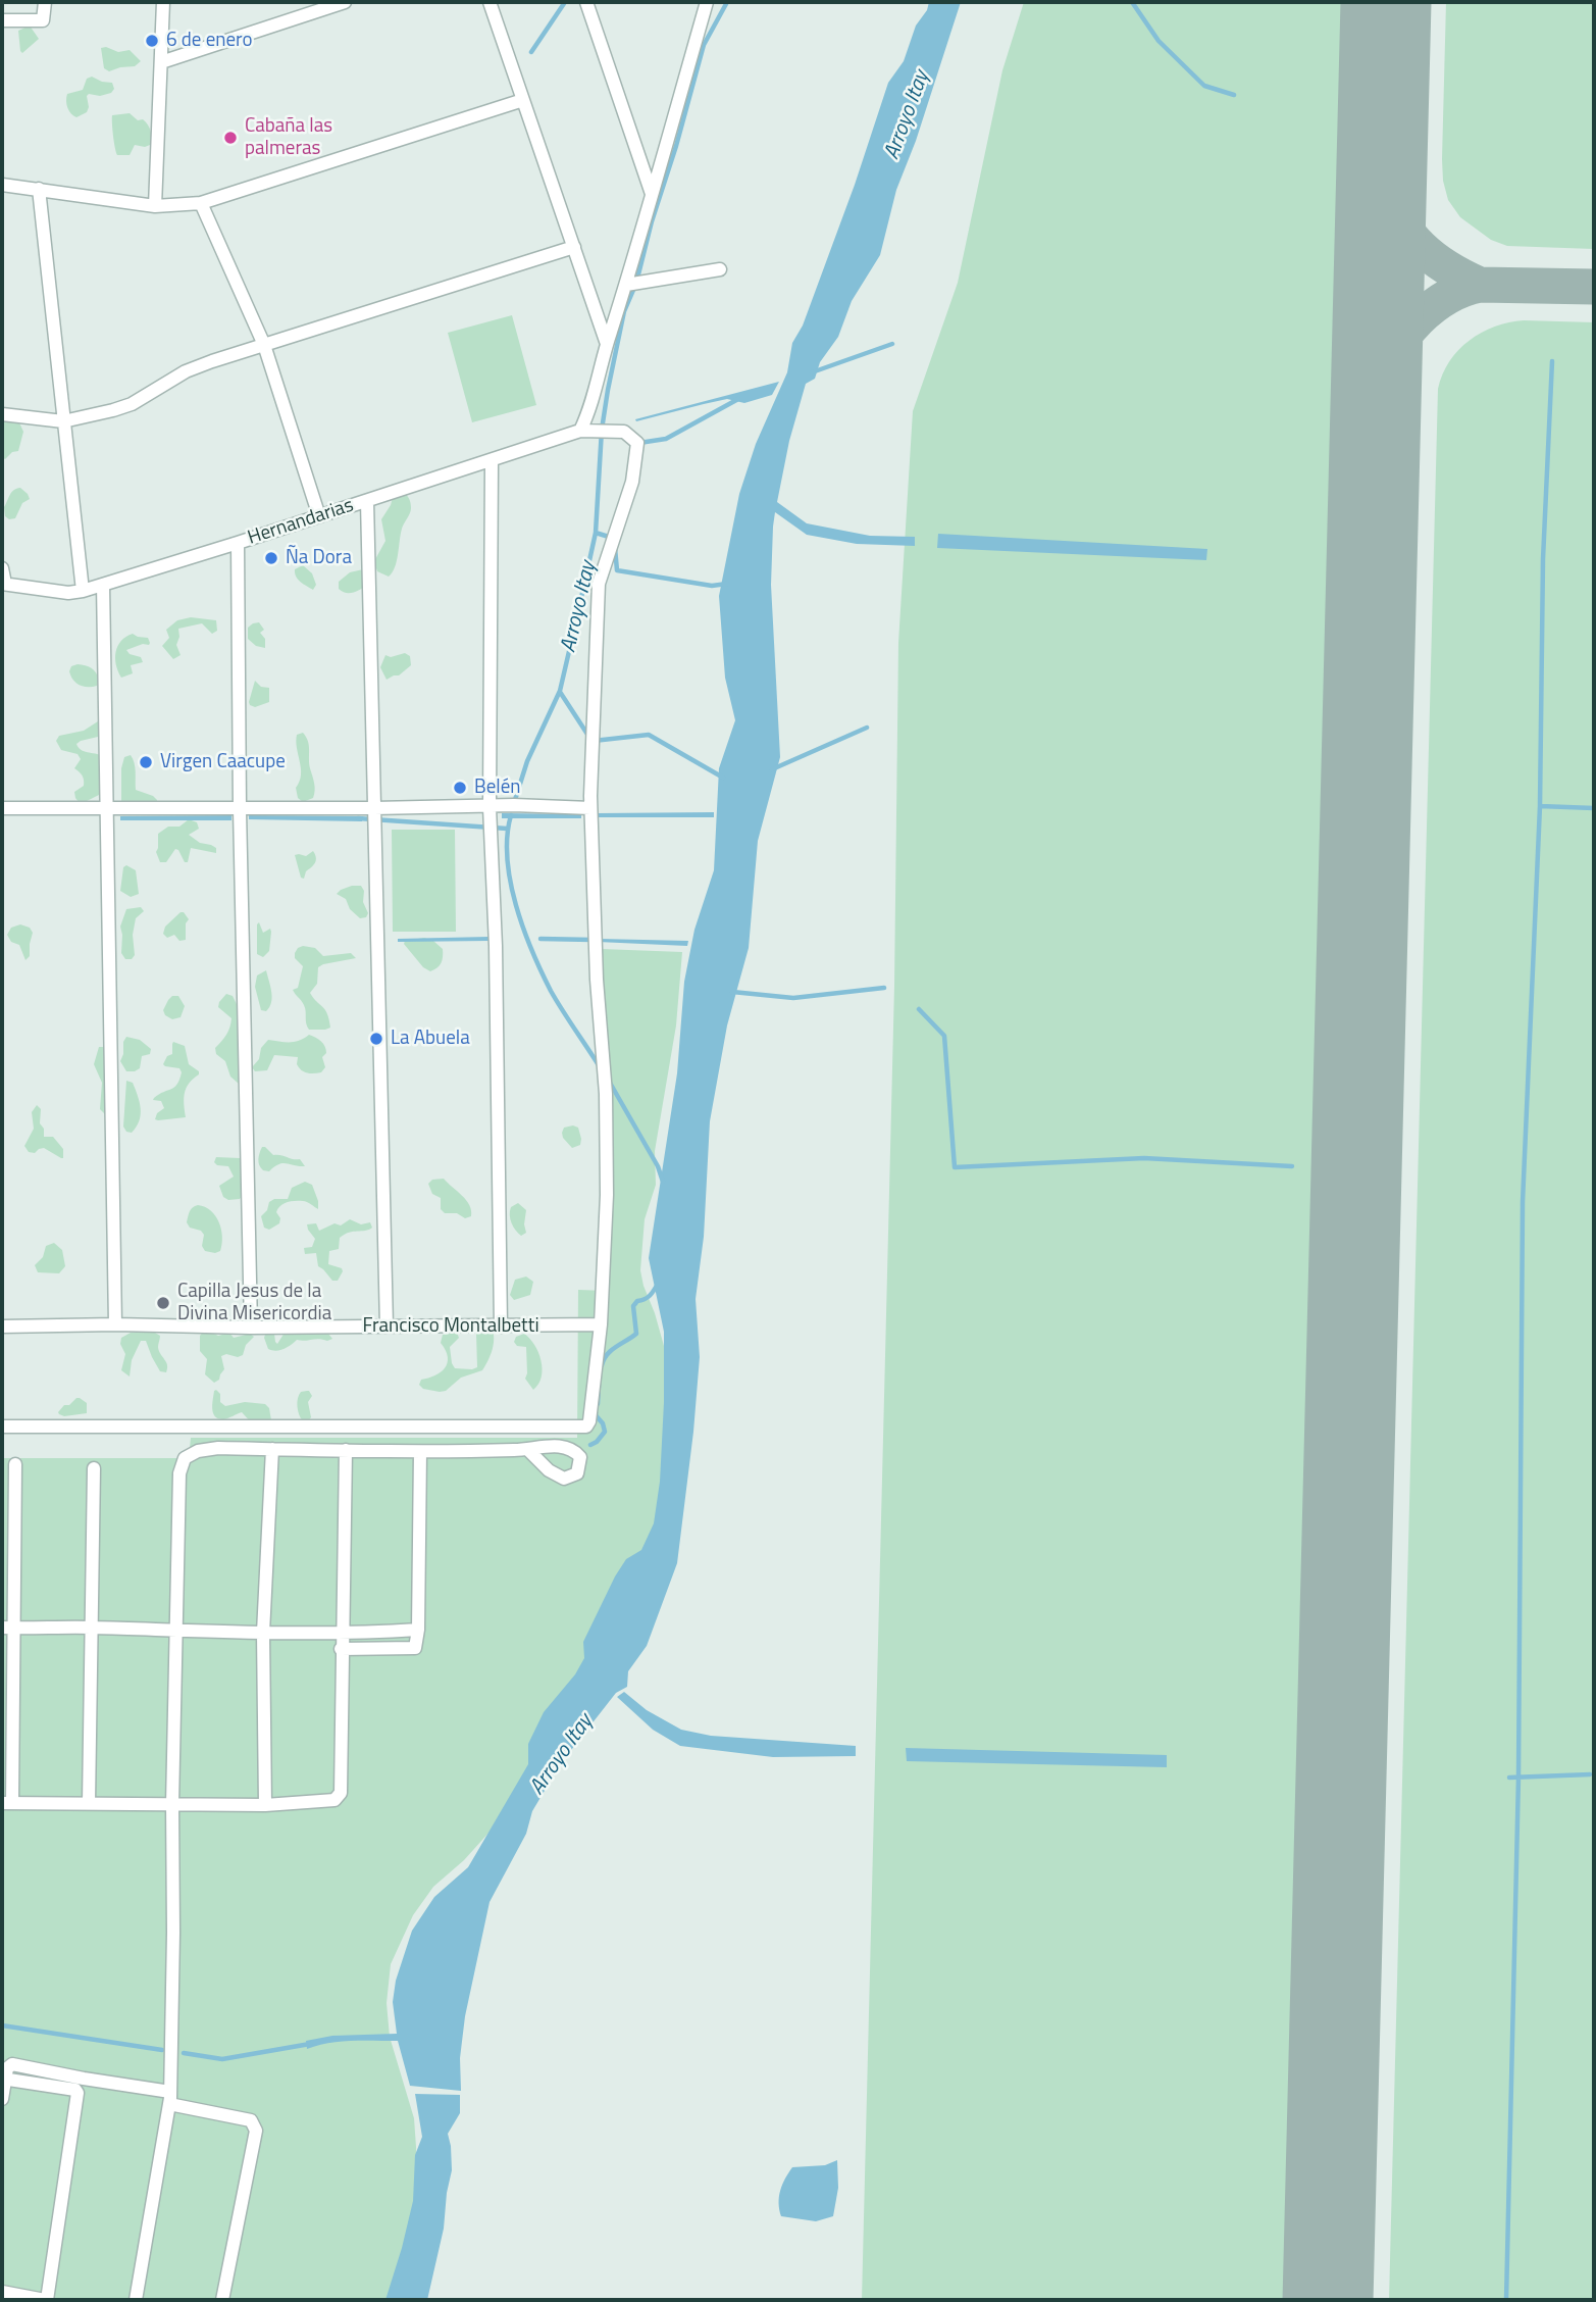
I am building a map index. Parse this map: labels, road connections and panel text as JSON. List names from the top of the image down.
{
  "streets": {
    "street": ["Hernandarias", "Francisco Montalbetti"]
  },
  "water": ["Arroyo Itay"],
  "places": [
    "6 de enero",
    "Cabaña las palmeras",
    "Ña Dora",
    "Virgen Caacupe",
    "Belén",
    "La Abuela",
    "Capilla Jesus de la Divina Misericordia"
  ]
}
